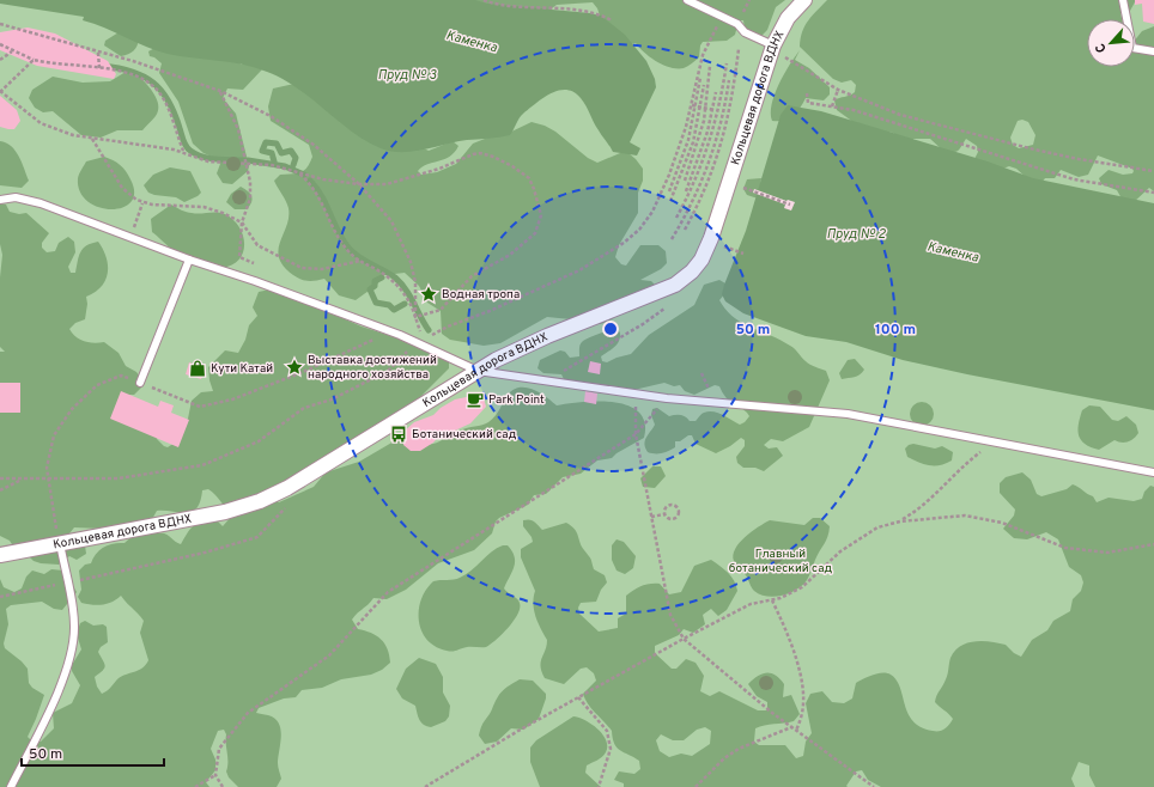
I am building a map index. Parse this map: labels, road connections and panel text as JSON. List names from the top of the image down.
{
  "streets": {
    "street": ["Кольцевая дорога ВДНХ"]
  },
  "water": ["Каменка", "Пруд № 3", "Пруд № 2"],
  "parks": ["Главный ботанический сад"],
  "places": {
    "place": ["Водная тропа", "Выставка достижений народного хозяйства"],
    "shop": ["Кути Катай"],
    "cafe": ["Park Point"],
    "bus stop": ["Ботанический сад"]
  },
  "scale_bar": "50 m",
  "north": "bottom left",
  "rings": ["50 m", "100 m"]
}
